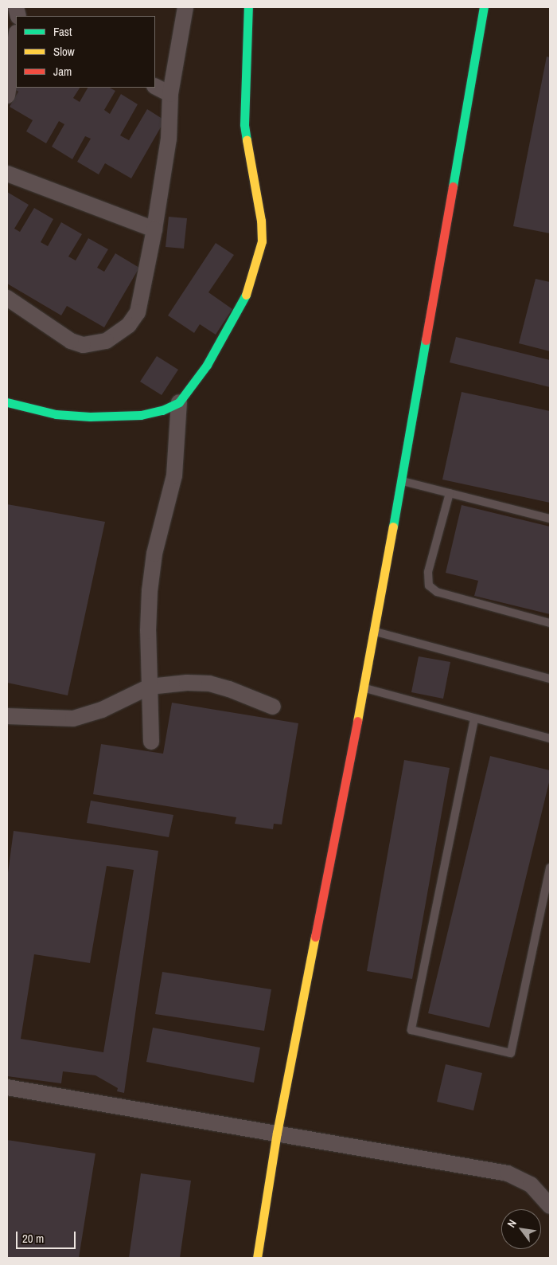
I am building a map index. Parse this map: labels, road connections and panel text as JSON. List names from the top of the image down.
{
  "legend": ["Fast", "Slow", "Jam"],
  "scale_bar": "20 m",
  "north": "top left"
}
